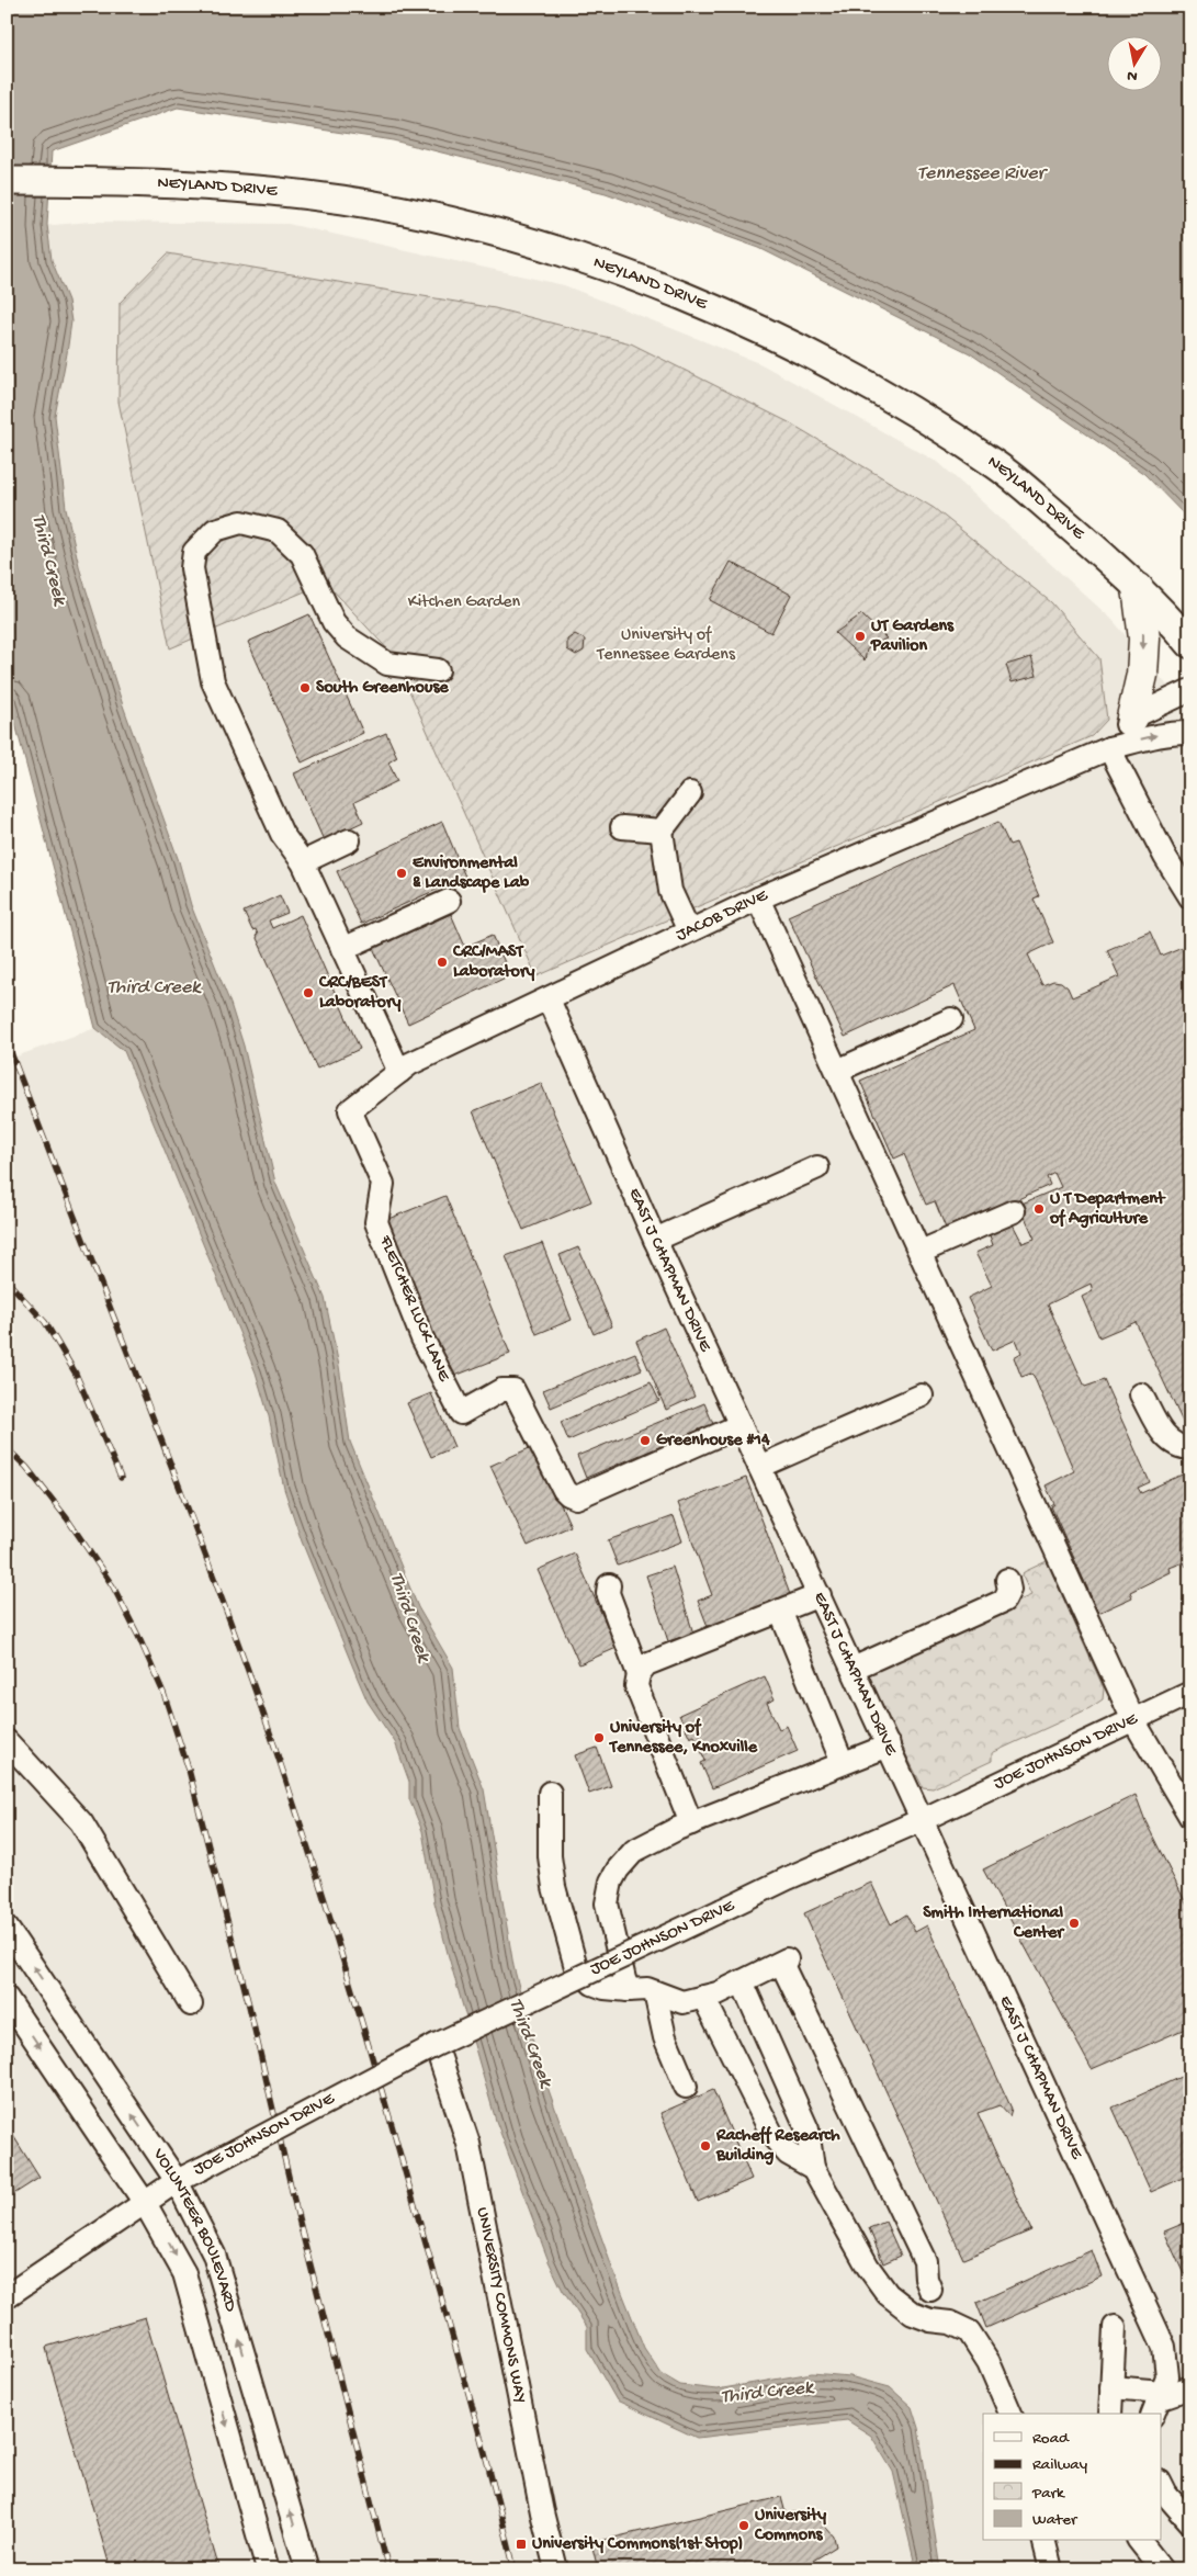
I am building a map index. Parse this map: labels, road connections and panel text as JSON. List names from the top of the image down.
{
  "streets": {
    "main road": ["NEYLAND DRIVE"],
    "street": [
      "JACOB DRIVE",
      "EAST J CHAPMAN DRIVE",
      "FLETCHER LUCK LANE",
      "JOE JOHNSON DRIVE",
      "VOLUNTEER BOULEVARD",
      "UNIVERSITY COMMONS WAY"
    ]
  },
  "crossings": [
    ["JACOB DRIVE", "EAST J CHAPMAN DRIVE"],
    ["JACOB DRIVE", "FLETCHER LUCK LANE"],
    ["EAST J CHAPMAN DRIVE", "FLETCHER LUCK LANE"],
    ["EAST J CHAPMAN DRIVE", "JOE JOHNSON DRIVE"],
    ["JOE JOHNSON DRIVE", "VOLUNTEER BOULEVARD"],
    ["JOE JOHNSON DRIVE", "UNIVERSITY COMMONS WAY"]
  ],
  "water": ["Tennessee River", "Third Creek"],
  "parks": ["Kitchen Garden", "University of Tennessee Gardens"],
  "places": {
    "other": [
      "UT Gardens Pavilion",
      "South Greenhouse",
      "Environmental & Landscape Lab",
      "CRC/MAST Laboratory",
      "CRC/BEST Laboratory",
      "U T Department of Agriculture",
      "Greenhouse #14",
      "University of Tennessee, Knoxville",
      "Smith International Center",
      "Racheff Research Building",
      "University Commons"
    ],
    "transit": ["University Commons(1st Stop)"]
  },
  "legend": [
    "Road",
    "Railway",
    "Park",
    "Water"
  ],
  "north": "bottom"
}
